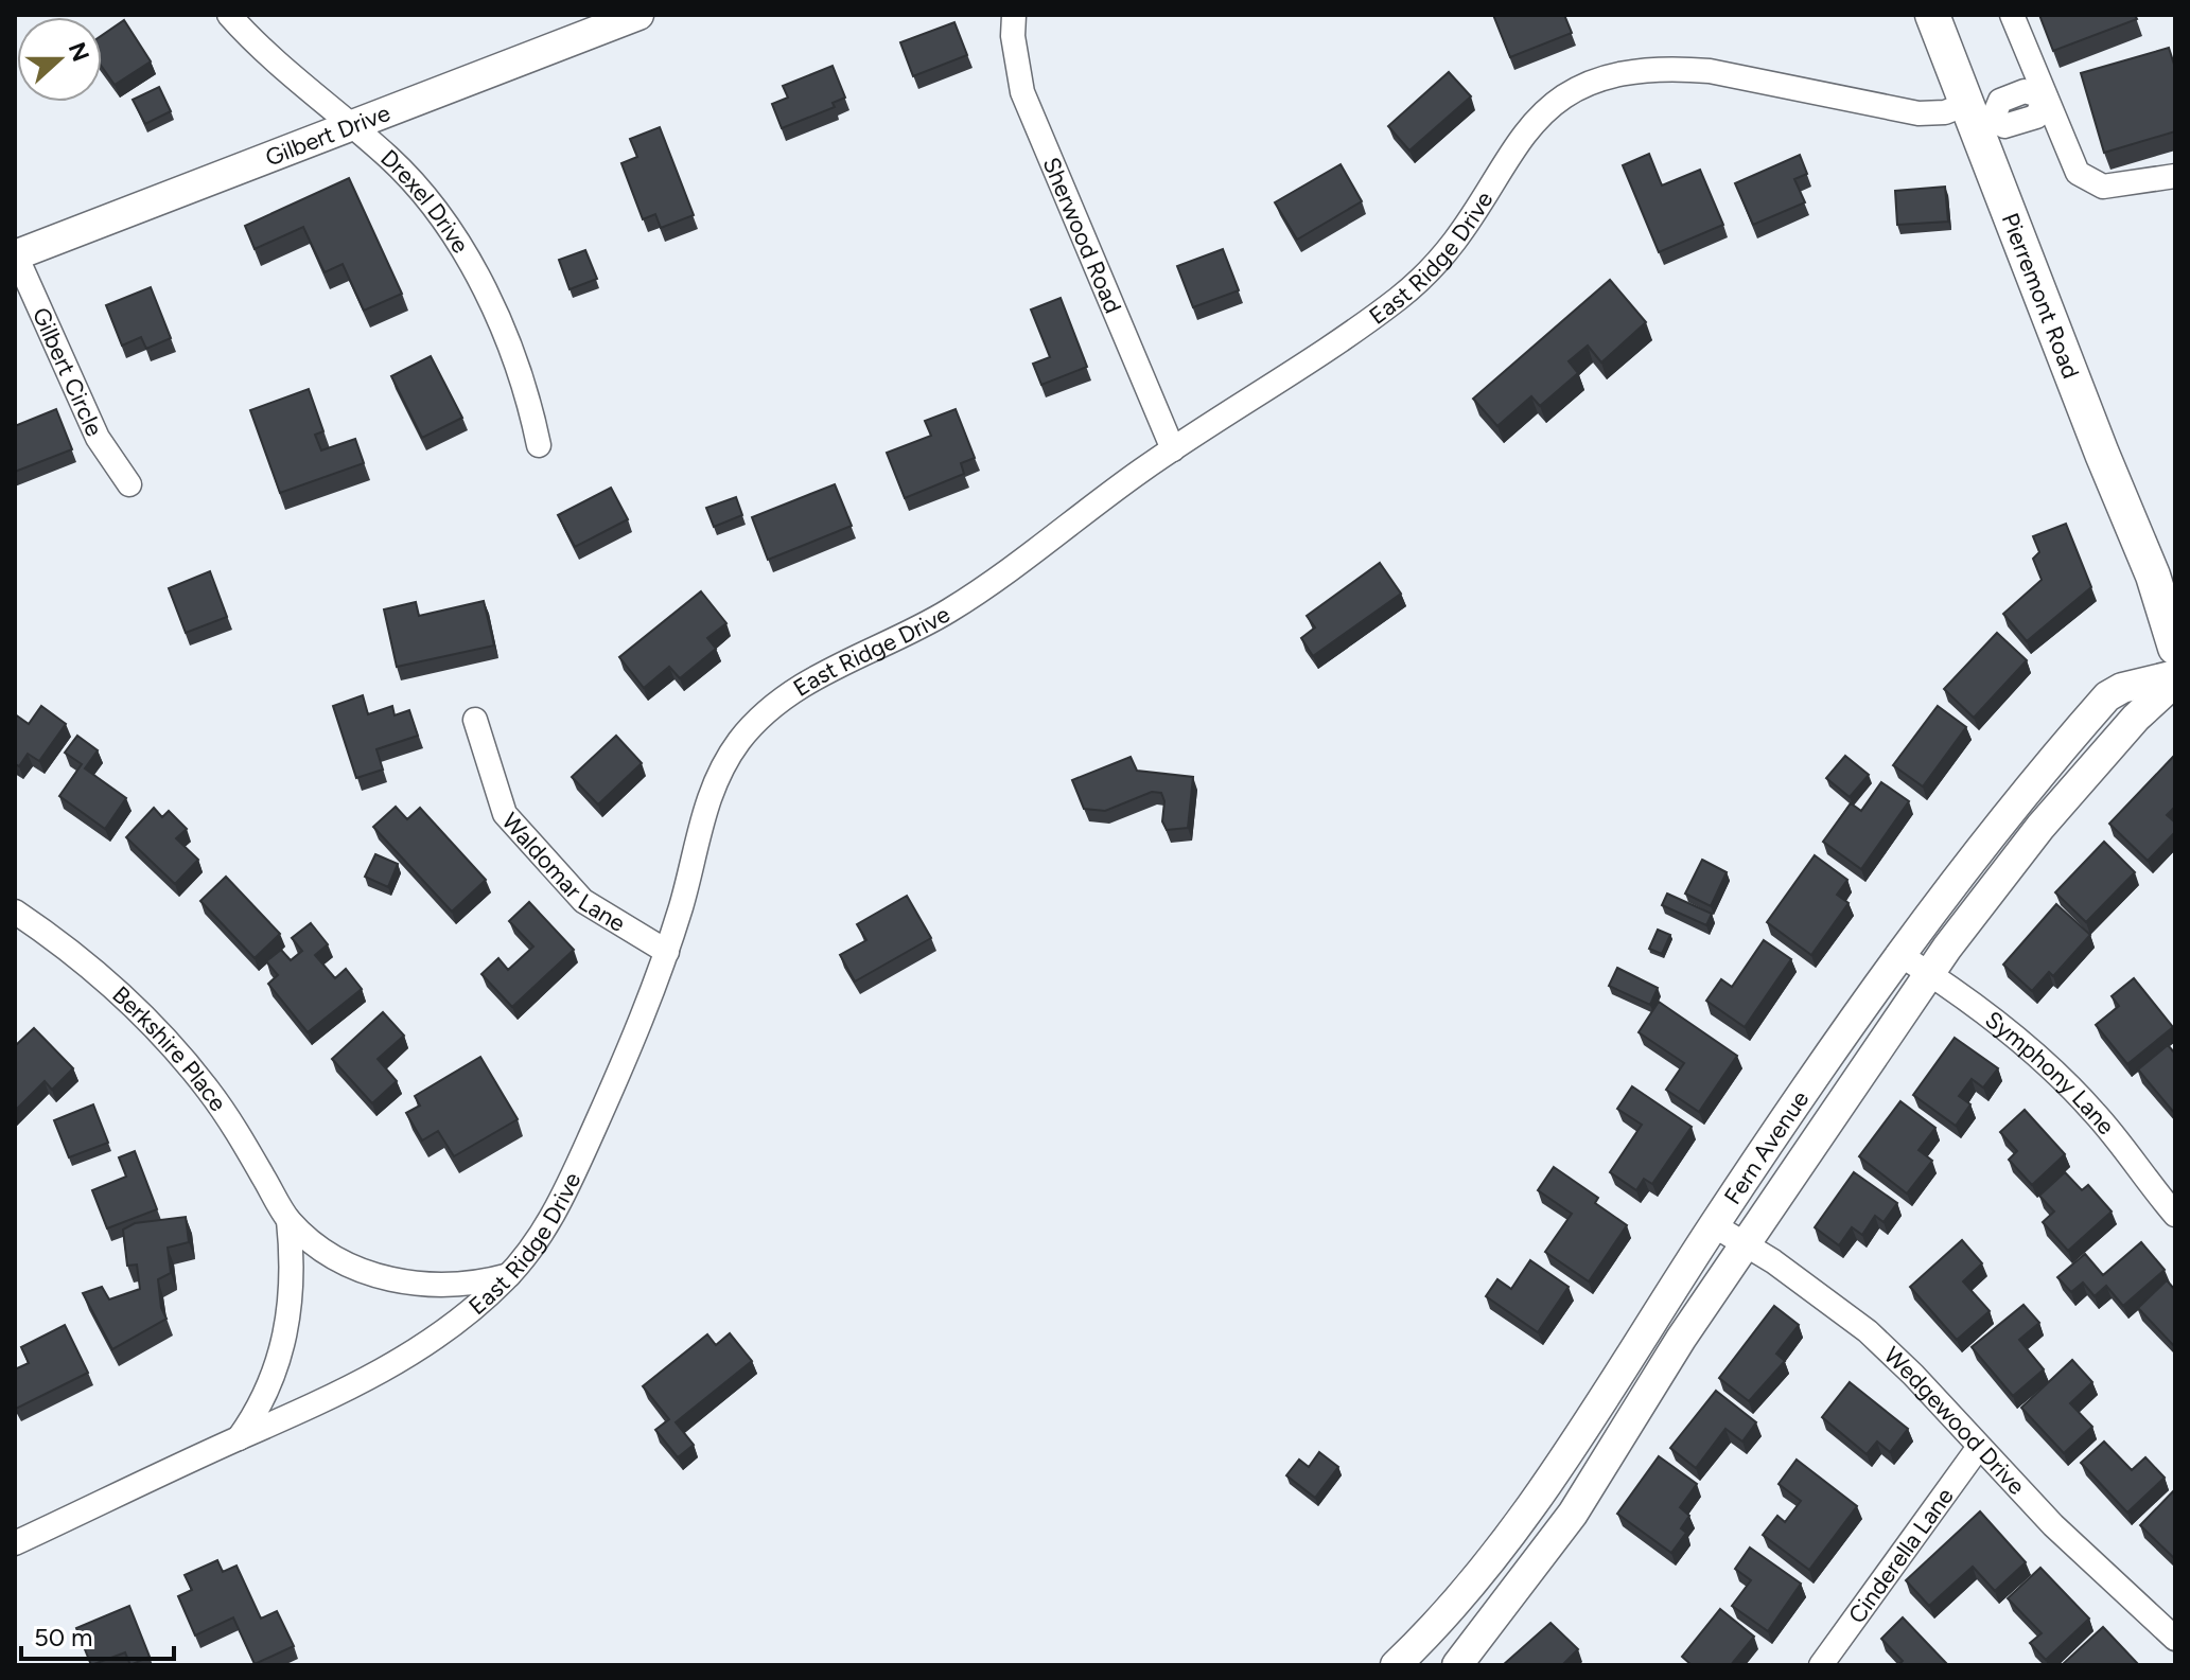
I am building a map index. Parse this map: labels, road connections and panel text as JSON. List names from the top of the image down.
{
  "streets": {
    "main road": ["Pierremont Road"],
    "street": [
      "Gilbert Drive",
      "Drexel Drive",
      "Sherwood Road",
      "East Ridge Drive",
      "Gilbert Circle",
      "Waldomar Lane",
      "Berkshire Place",
      "Symphony Lane",
      "Fern Avenue",
      "Wedgewood Drive",
      "Cinderella Lane"
    ]
  },
  "crossings": [
    ["Gilbert Drive", "Drexel Drive"],
    ["Gilbert Drive", "Gilbert Circle"],
    ["Sherwood Road", "East Ridge Drive"],
    ["East Ridge Drive", "Pierremont Road"],
    ["East Ridge Drive", "Waldomar Lane"],
    ["East Ridge Drive", "Berkshire Place"],
    ["Symphony Lane", "Fern Avenue"],
    ["Fern Avenue", "Wedgewood Drive"],
    ["Wedgewood Drive", "Cinderella Lane"]
  ],
  "scale_bar": "50 m",
  "north": "right"
}
